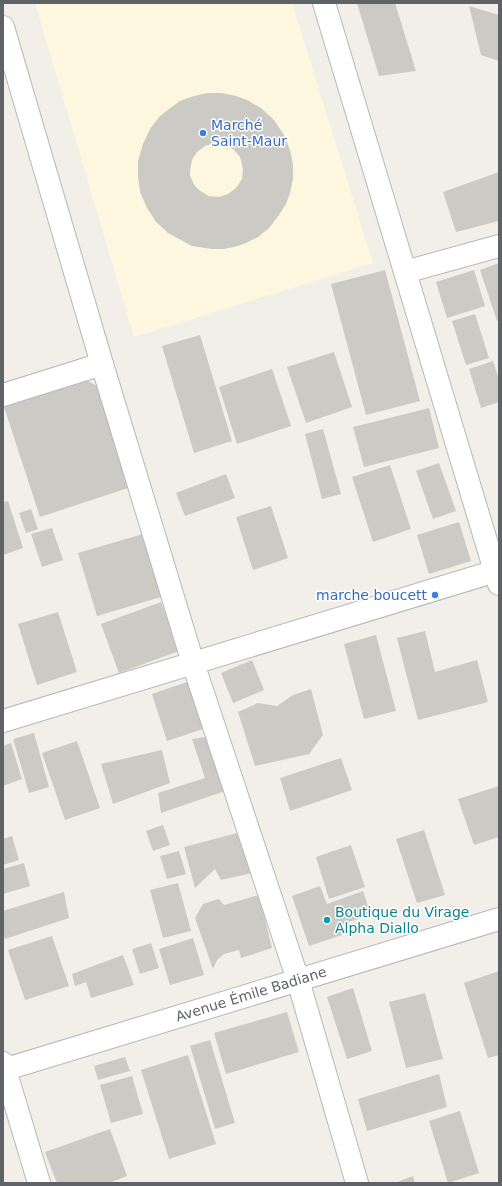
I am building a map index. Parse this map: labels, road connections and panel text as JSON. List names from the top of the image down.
{
  "streets": {
    "street": ["Avenue Émile Badiane"]
  },
  "places": ["Marché Saint-Maur", "marche boucett", "Boutique du Virage Alpha Diallo"]
}
